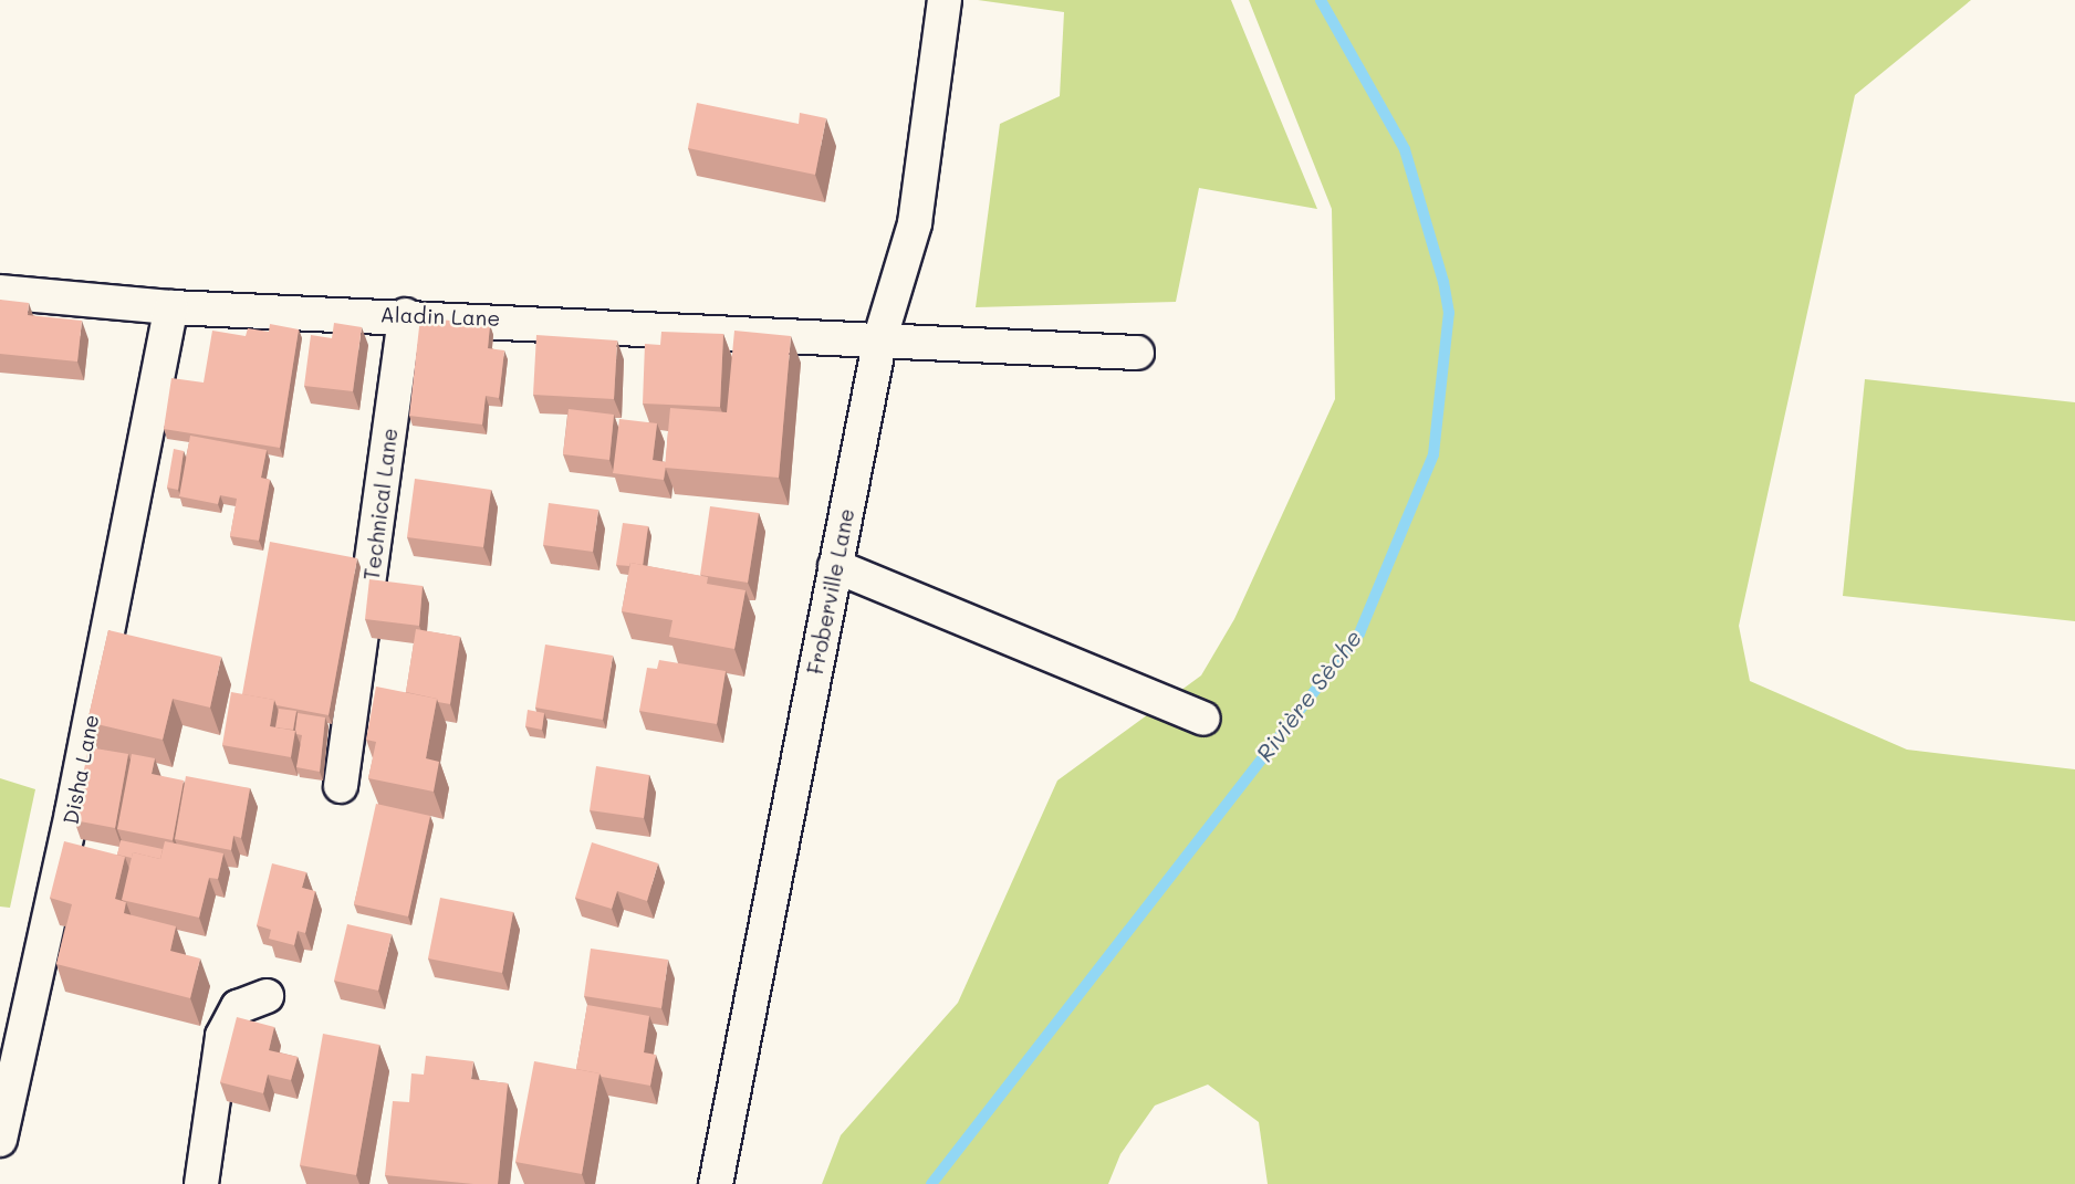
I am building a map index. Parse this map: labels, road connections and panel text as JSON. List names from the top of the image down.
{
  "streets": {
    "street": [
      "Aladin Lane",
      "Technical Lane",
      "Froberville Lane",
      "Disha Lane"
    ]
  },
  "crossings": [
    ["Aladin Lane", "Technical Lane"],
    ["Aladin Lane", "Froberville Lane"],
    ["Aladin Lane", "Disha Lane"]
  ],
  "water": ["Rivière Sèche"]
}
